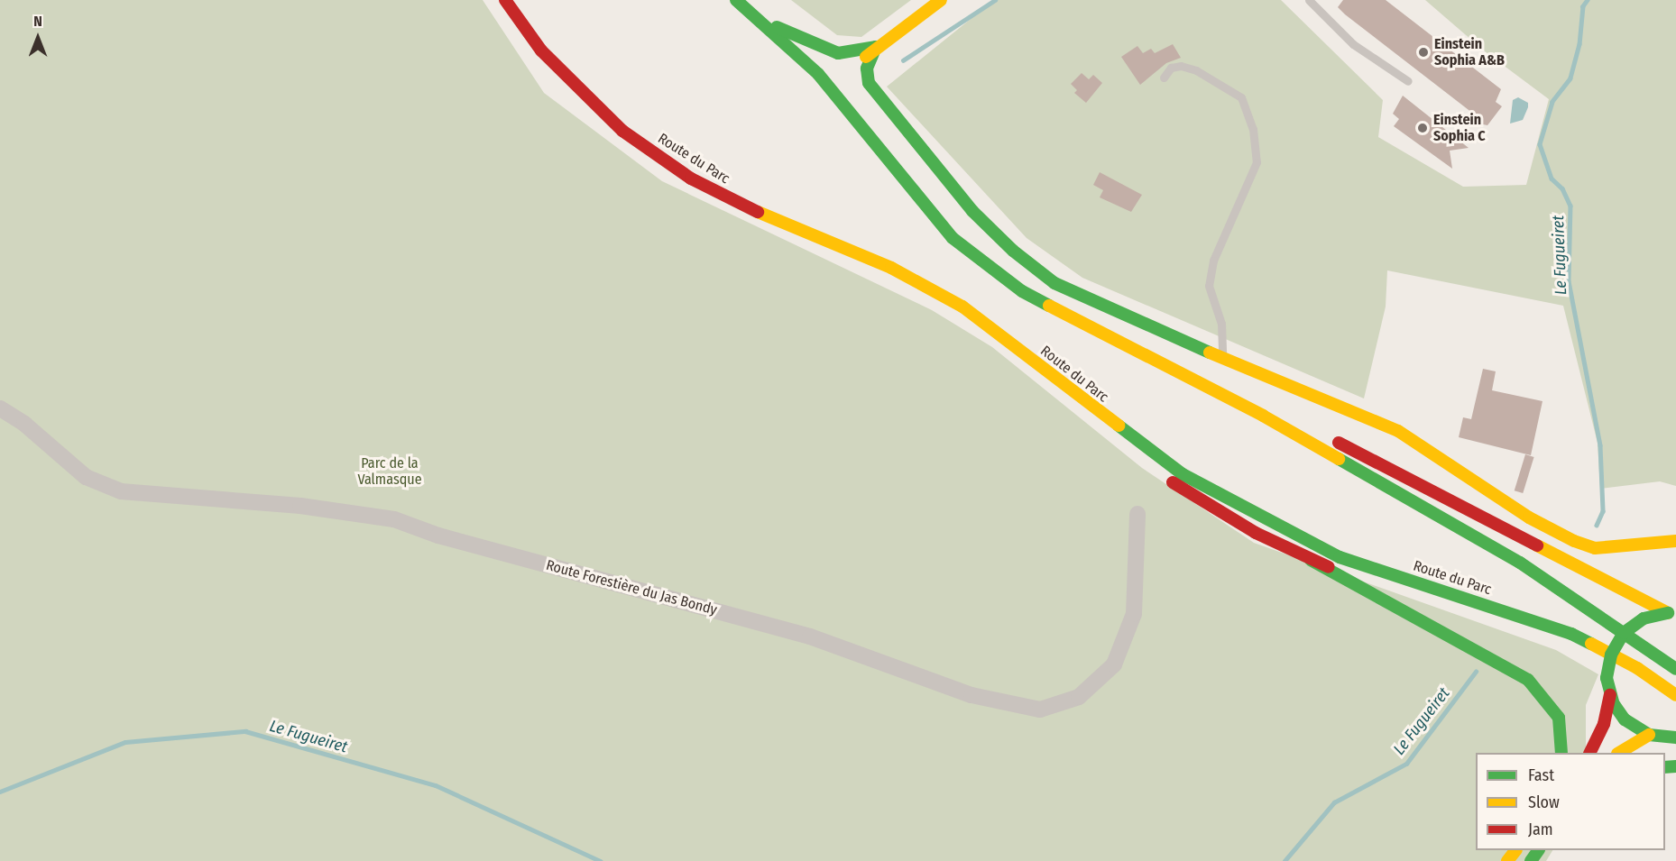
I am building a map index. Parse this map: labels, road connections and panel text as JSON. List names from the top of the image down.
{
  "streets": {
    "main road": ["Route du Parc"],
    "street": ["Route Forestière du Jas Bondy"]
  },
  "water": ["Le Fugueiret"],
  "parks": ["Parc de la Valmasque"],
  "places": ["Einstein Sophia A&B", "Einstein Sophia C"],
  "legend": ["Fast", "Slow", "Jam"],
  "north": "top"
}
